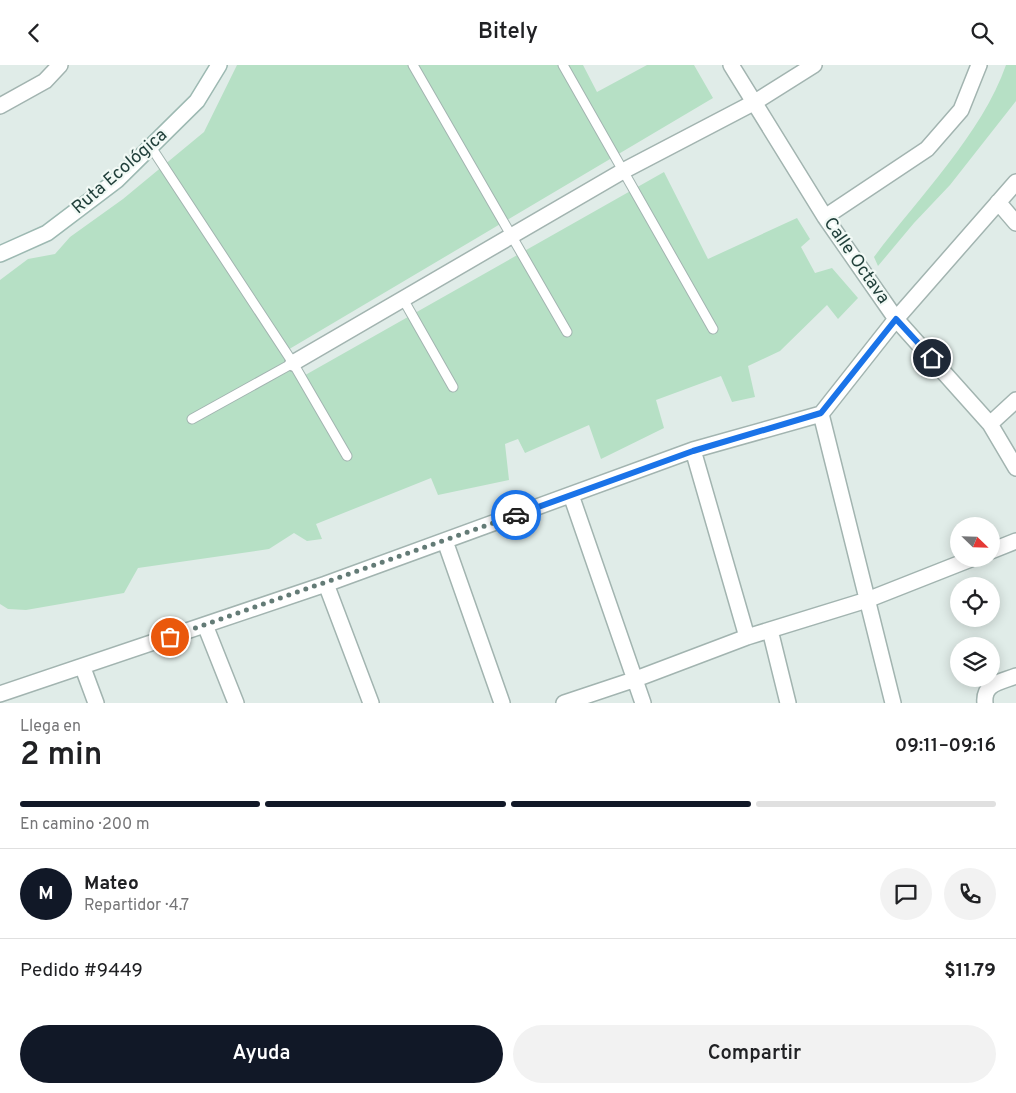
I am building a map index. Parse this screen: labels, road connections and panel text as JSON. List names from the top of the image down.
{
  "streets": {
    "street": ["Ruta Ecológica", "Calle Octava"]
  },
  "north": "bottom right",
  "page": {
    "header": "Bitely",
    "heading": ["2 min", "Llega en", "09:11–09:16"],
    "panel": [
      "Mateo",
      "Repartidor · 4.7",
      "Pedido #9449",
      "$11.79"
    ],
    "bar": "En camino · 200 m",
    "round": "M",
    "buttons": ["Ayuda", "Compartir"]
  }
}
